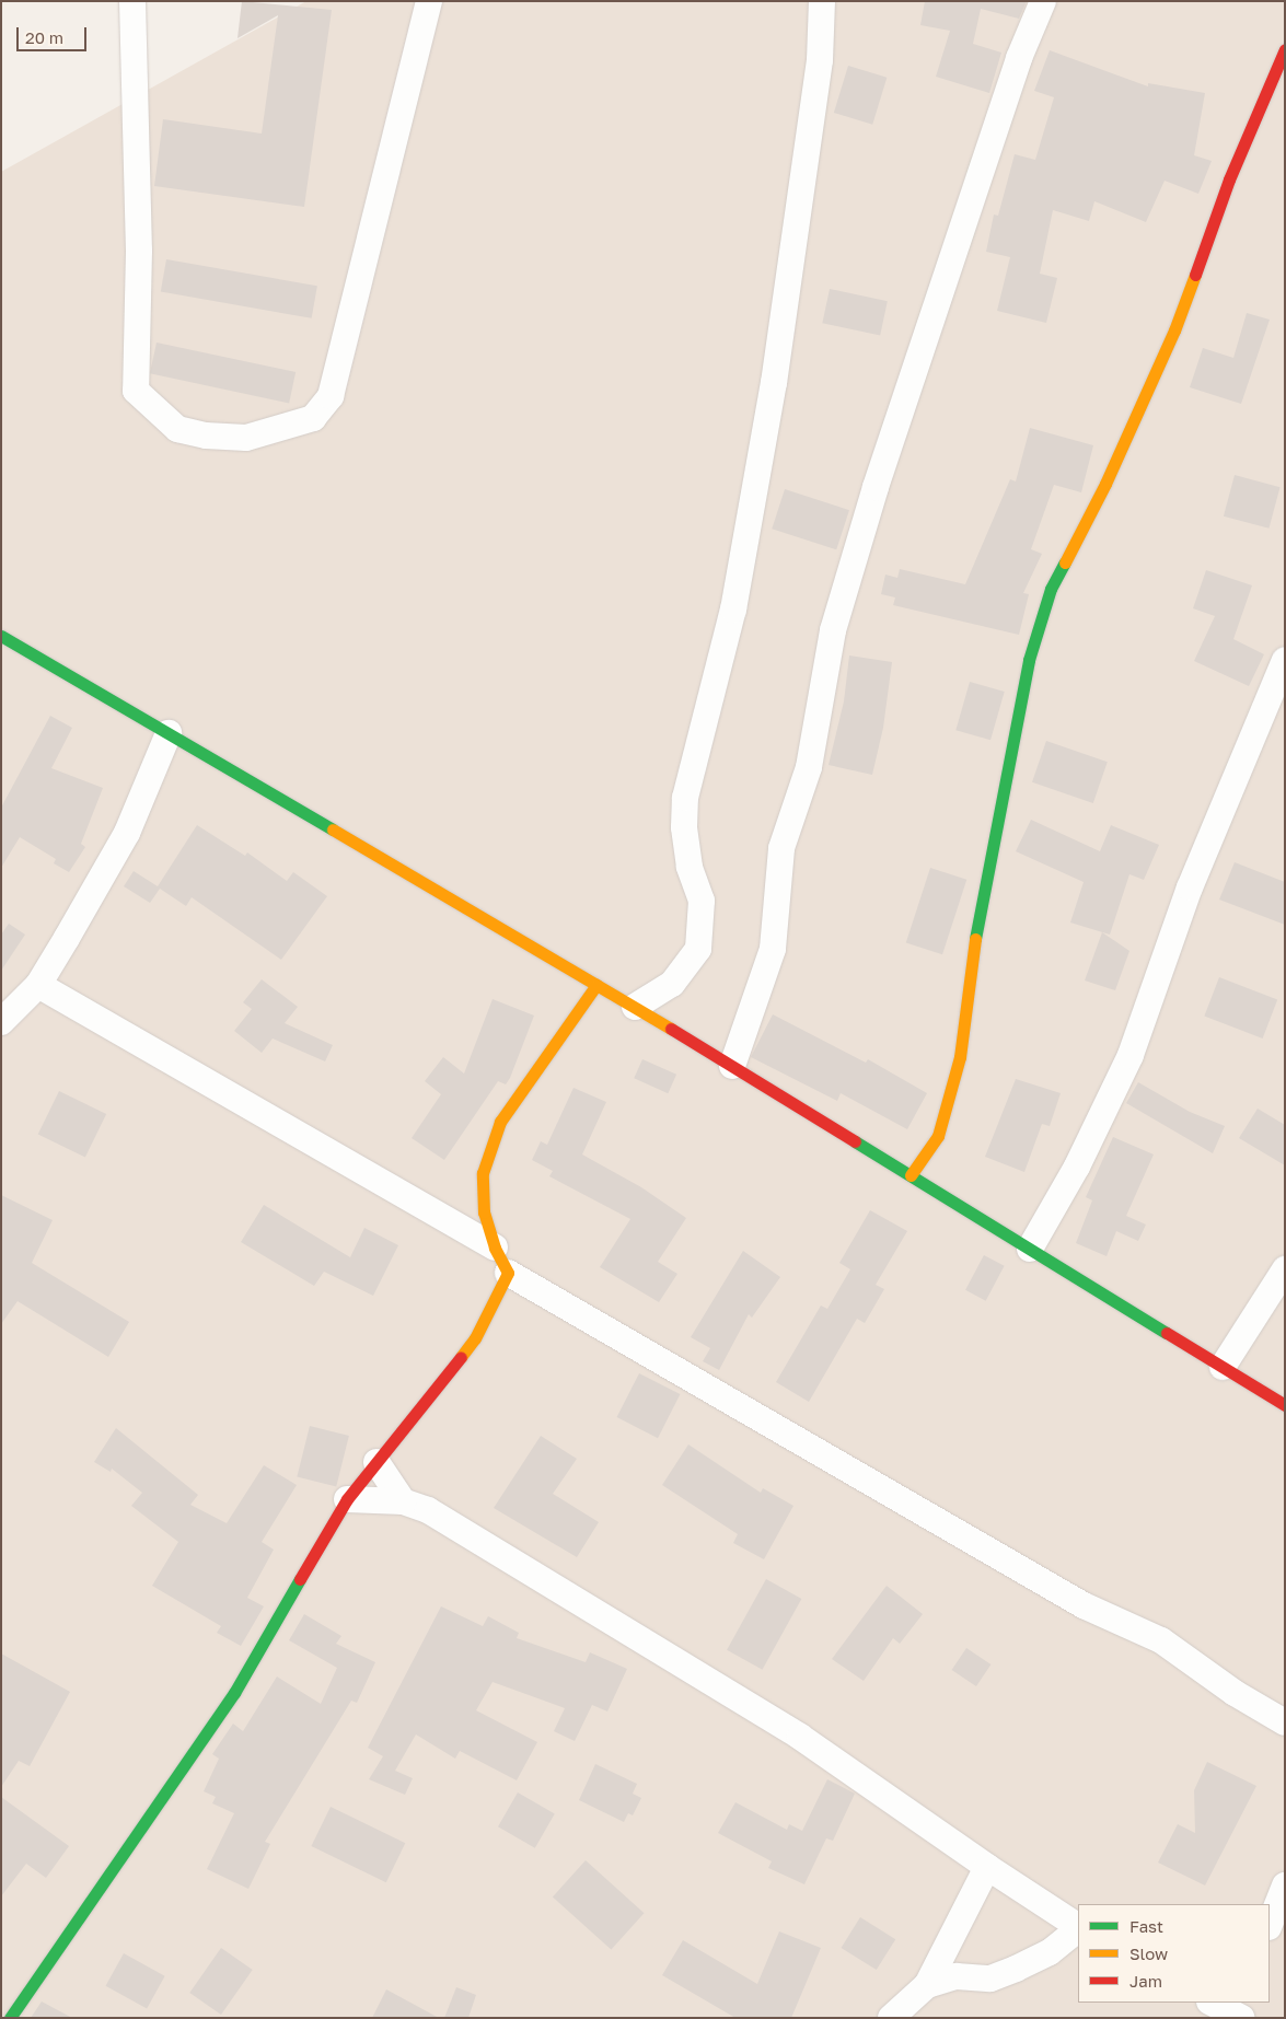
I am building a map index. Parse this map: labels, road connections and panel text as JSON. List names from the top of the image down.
{
  "legend": ["Fast", "Slow", "Jam"],
  "scale_bar": "20 m"
}
